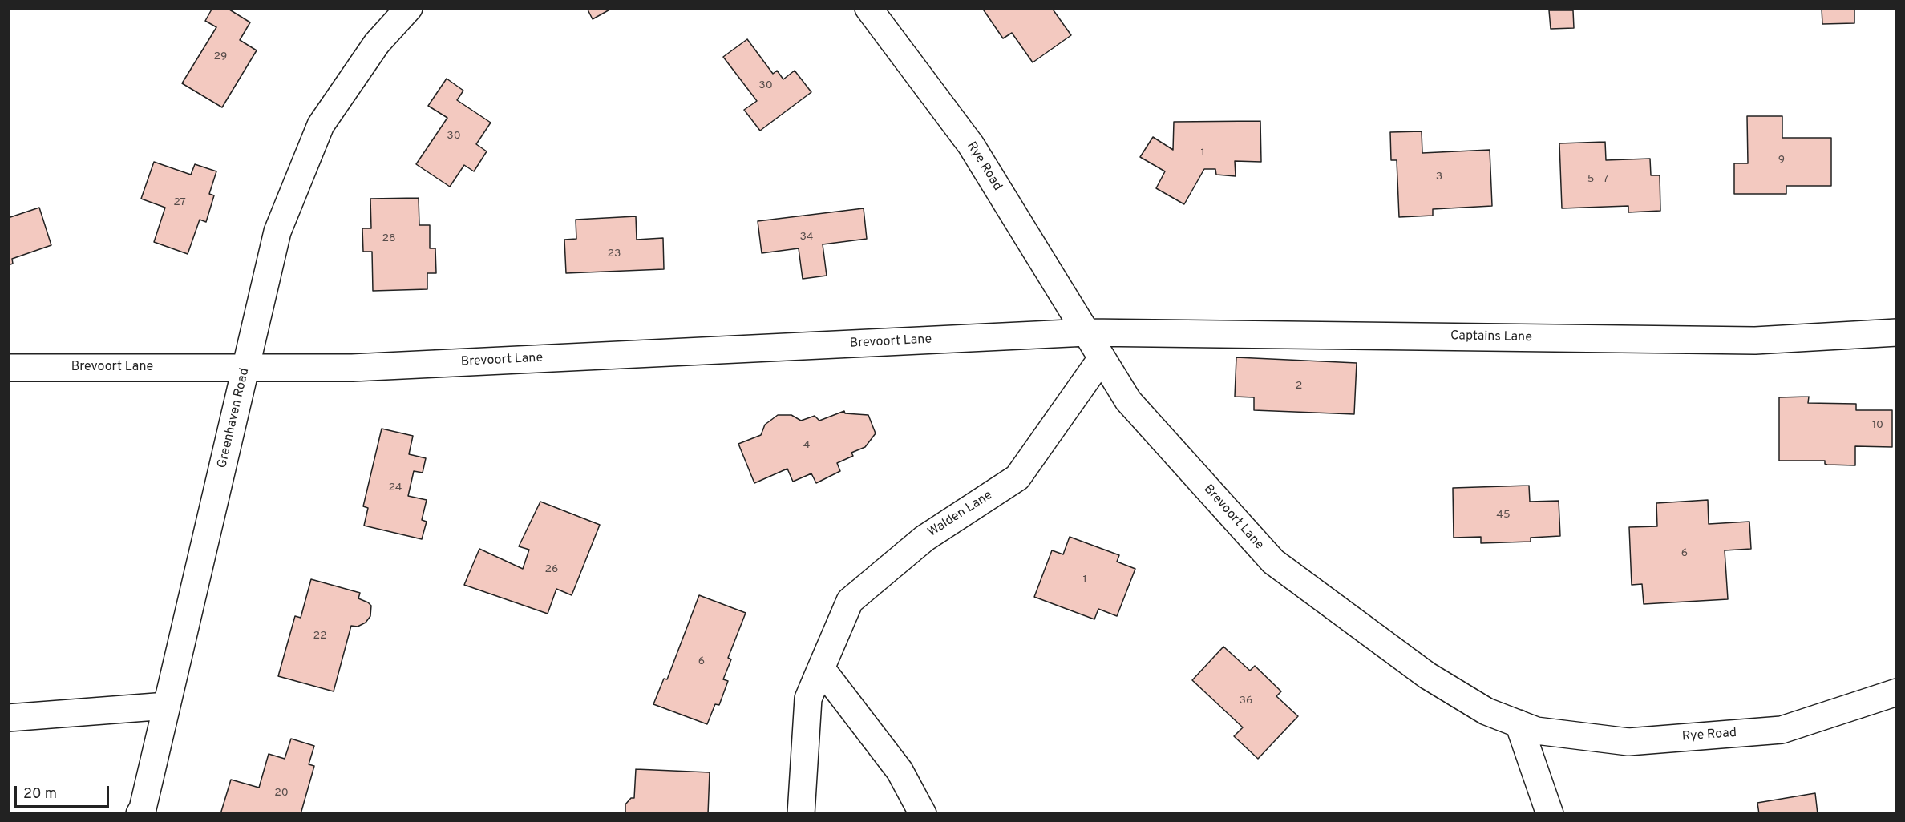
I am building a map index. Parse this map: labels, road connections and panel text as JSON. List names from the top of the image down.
{
  "streets": {
    "street": [
      "Rye Road",
      "Captains Lane",
      "Brevoort Lane",
      "Greenhaven Road",
      "Walden Lane"
    ]
  },
  "crossings": [
    ["Rye Road", "Captains Lane"],
    ["Rye Road", "Brevoort Lane"],
    ["Captains Lane", "Brevoort Lane"],
    ["Brevoort Lane", "Greenhaven Road"],
    ["Brevoort Lane", "Walden Lane"]
  ],
  "house_numbers": [
    "29",
    "30",
    "30",
    "1",
    "9",
    "3",
    "5",
    "7",
    "27",
    "34",
    "28",
    "23",
    "2",
    "10",
    "4",
    "24",
    "45",
    "6",
    "26",
    "1",
    "22",
    "6",
    "36",
    "20"
  ],
  "scale_bar": "20 m"
}
